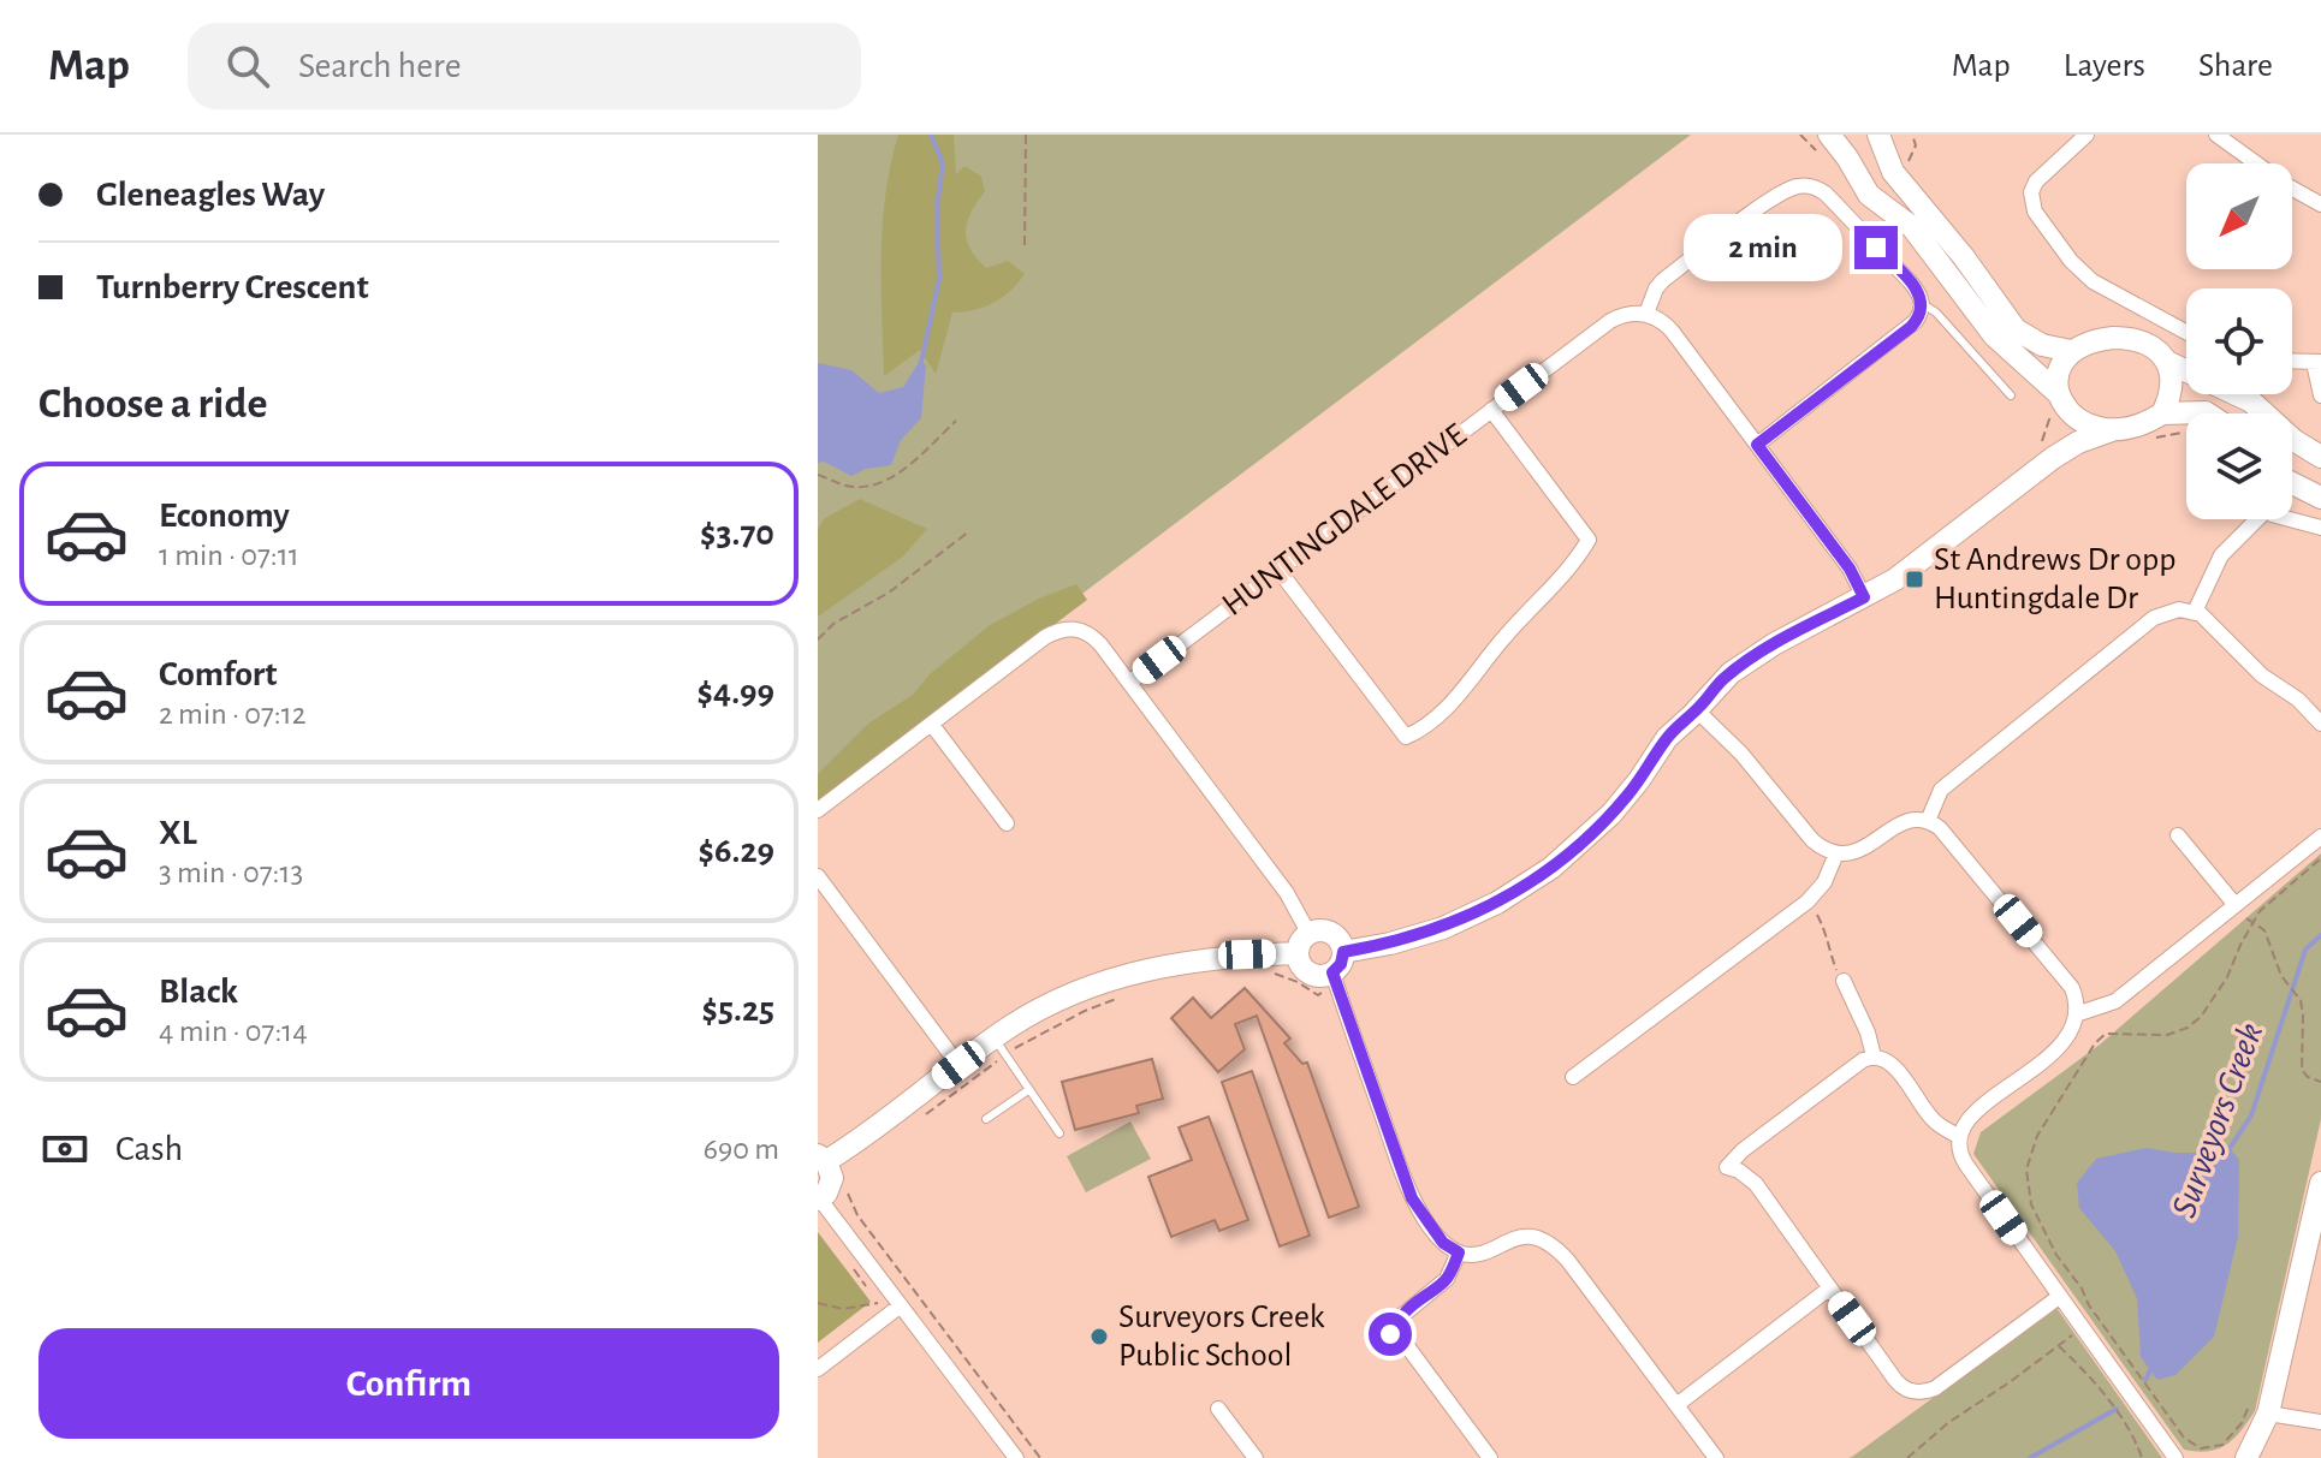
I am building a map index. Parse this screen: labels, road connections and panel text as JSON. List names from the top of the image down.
{
  "streets": {
    "street": ["HUNTINGDALE DRIVE"]
  },
  "water": ["Surveyors Creek"],
  "places": {
    "transit": ["St Andrews Dr opp Huntingdale Dr"],
    "other": ["Surveyors Creek Public School"]
  },
  "north": "bottom left",
  "page": {
    "header": "Map",
    "search": "Search here",
    "nav": ["Map", "Layers", "Share"],
    "banner": ["Gleneagles Way", "Turnberry Crescent"],
    "bubble": "2 min",
    "heading": "Choose a ride",
    "list": [
      {
        "name": "Economy",
        "note": "1 min · 07:11",
        "value": "$3.70"
      },
      {
        "name": "Comfort",
        "note": "2 min · 07:12",
        "value": "$4.99"
      },
      {
        "name": "XL",
        "note": "3 min · 07:13",
        "value": "$6.29"
      },
      {
        "name": "Black",
        "note": "4 min · 07:14",
        "value": "$5.25"
      }
    ],
    "pay": ["Cash", "690 m"],
    "buttons": "Confirm"
  }
}
